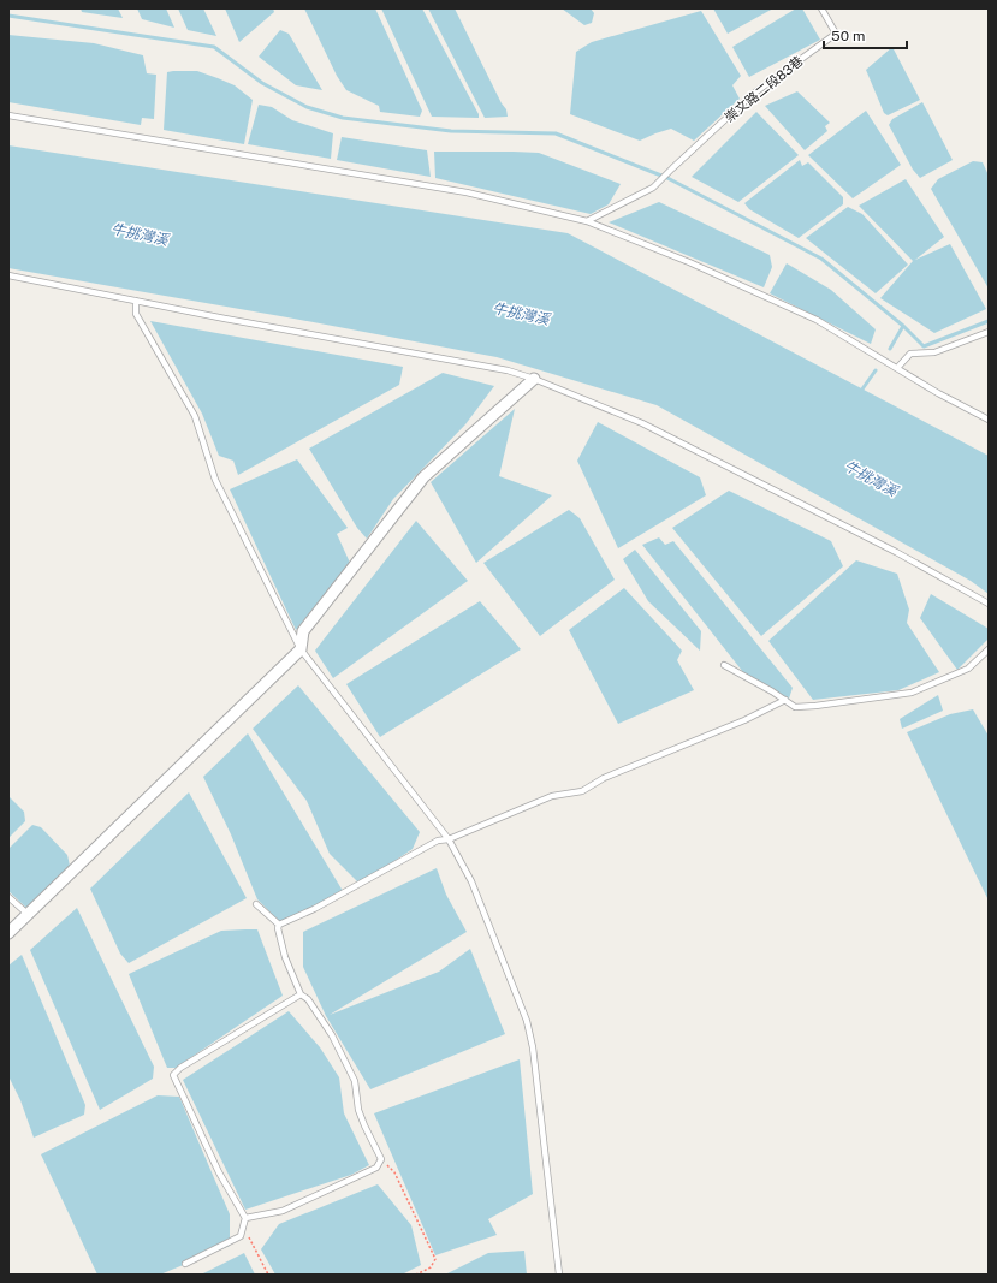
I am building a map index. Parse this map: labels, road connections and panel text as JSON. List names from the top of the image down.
{
  "streets": {
    "lane": ["崇文路二段83巷"]
  },
  "water": ["牛挑灣溪"],
  "scale_bar": "50 m"
}
